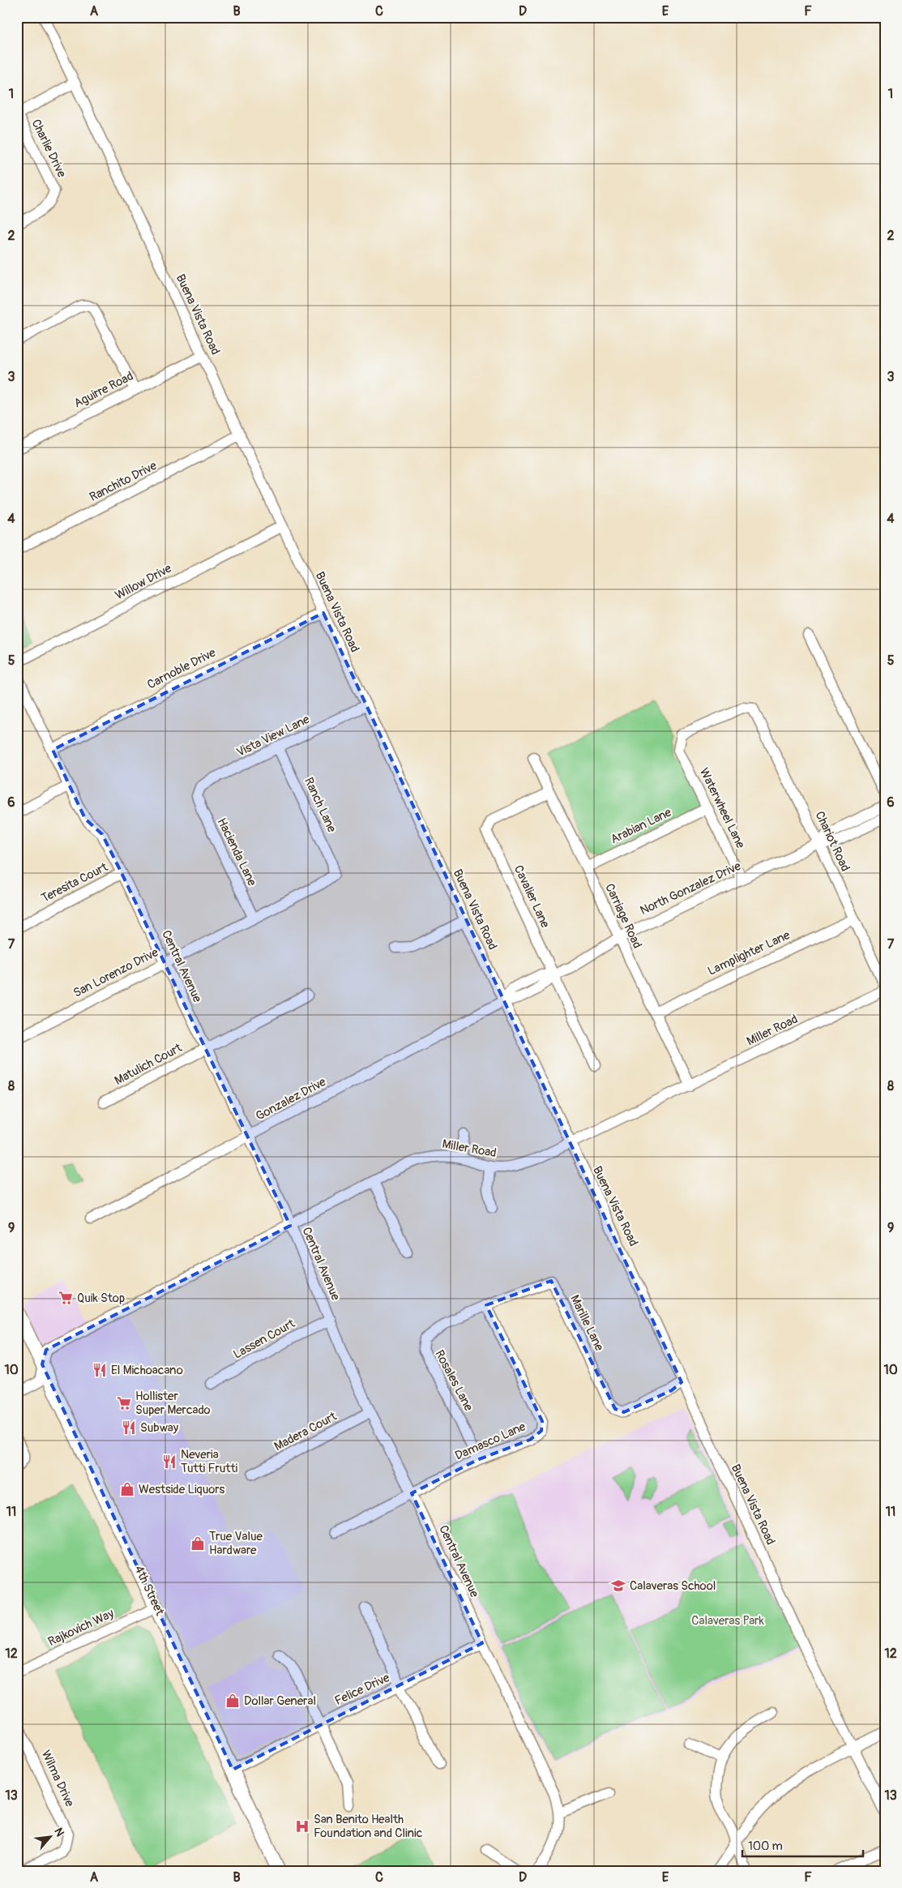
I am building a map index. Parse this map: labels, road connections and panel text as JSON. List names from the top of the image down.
{
  "streets": {
    "main road": ["4th Street"],
    "street": [
      "Charlie Drive",
      "Buena Vista Road",
      "Aguirre Road",
      "Ranchito Drive",
      "Willow Drive",
      "Carnoble Drive",
      "Vista View Lane",
      "Ranch Lane",
      "Waterwheel Lane",
      "Arabian Lane",
      "Chariot Road",
      "Hacienda Lane",
      "Teresita Court",
      "North Gonzalez Drive",
      "Cavalier Lane",
      "Carriage Road",
      "Lamplighter Lane",
      "Central Avenue",
      "San Lorenzo Drive",
      "Miller Road",
      "Matulich Court",
      "Gonzalez Drive",
      "Marille Lane",
      "Lassen Court",
      "Rosales Lane",
      "Madera Court",
      "Damasco Lane",
      "Rajkovich Way",
      "Felice Drive",
      "Wilma Drive"
    ]
  },
  "crossings": [
    ["Buena Vista Road", "Aguirre Road"],
    ["Buena Vista Road", "Ranchito Drive"],
    ["Buena Vista Road", "Willow Drive"],
    ["Buena Vista Road", "Carnoble Drive"],
    ["Buena Vista Road", "Vista View Lane"],
    ["Buena Vista Road", "North Gonzalez Drive"],
    ["Buena Vista Road", "Miller Road"],
    ["Buena Vista Road", "Gonzalez Drive"],
    ["Buena Vista Road", "Marille Lane"],
    ["Carnoble Drive", "Central Avenue"],
    ["Vista View Lane", "Ranch Lane"],
    ["Vista View Lane", "Hacienda Lane"],
    ["Ranch Lane", "San Lorenzo Drive"],
    ["Waterwheel Lane", "Arabian Lane"],
    ["Waterwheel Lane", "Chariot Road"],
    ["Waterwheel Lane", "North Gonzalez Drive"],
    ["Arabian Lane", "Carriage Road"],
    ["Chariot Road", "North Gonzalez Drive"],
    ["Chariot Road", "Lamplighter Lane"],
    ["Hacienda Lane", "San Lorenzo Drive"],
    ["Teresita Court", "Central Avenue"],
    ["North Gonzalez Drive", "Cavalier Lane"],
    ["North Gonzalez Drive", "Carriage Road"],
    ["North Gonzalez Drive", "Gonzalez Drive"],
    ["Cavalier Lane", "Carriage Road"],
    ["Carriage Road", "Lamplighter Lane"],
    ["Carriage Road", "Miller Road"],
    ["Central Avenue", "San Lorenzo Drive"],
    ["Central Avenue", "Miller Road"],
    ["Central Avenue", "Matulich Court"],
    ["Central Avenue", "Gonzalez Drive"],
    ["Central Avenue", "Lassen Court"],
    ["Central Avenue", "Madera Court"],
    ["Central Avenue", "Damasco Lane"],
    ["Central Avenue", "Felice Drive"],
    ["Miller Road", "4th Street"],
    ["Marille Lane", "Rosales Lane"],
    ["Marille Lane", "Damasco Lane"],
    ["Rosales Lane", "Damasco Lane"],
    ["4th Street", "Rajkovich Way"],
    ["4th Street", "Felice Drive"]
  ],
  "parks": ["Calaveras Park"],
  "places": {
    "supermarket": ["Quik Stop", "Hollister Super Mercado"],
    "restaurant": ["El Michoacano", "Subway", "Neveria Tutti Frutti"],
    "shop": ["Westside Liquors", "True Value Hardware", "Dollar General"],
    "school or university": ["Calaveras School"],
    "hospital": ["San Benito Health Foundation and Clinic"]
  },
  "scale_bar": "100 m",
  "north": "top right",
  "grid": {
    "columns": [
      "A",
      "B",
      "C",
      "D",
      "E",
      "F"
    ],
    "rows": [
      "1",
      "2",
      "3",
      "4",
      "5",
      "6",
      "7",
      "8",
      "9",
      "10",
      "11",
      "12",
      "13"
    ]
  }
}
